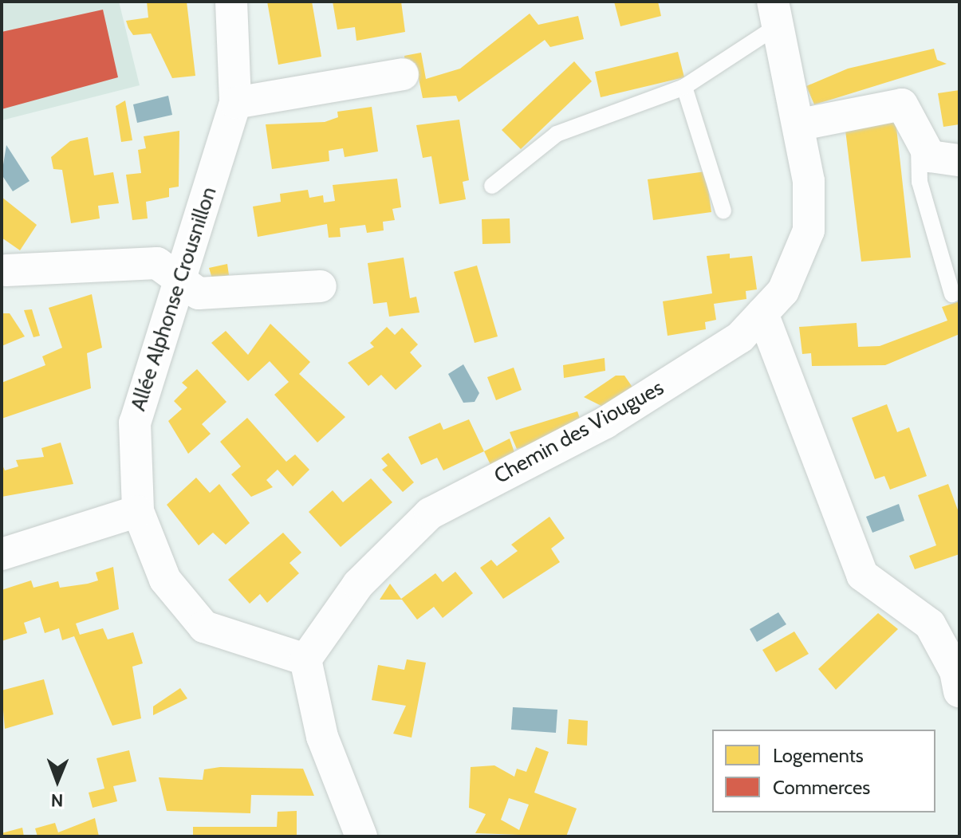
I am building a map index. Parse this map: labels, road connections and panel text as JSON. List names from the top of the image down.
{
  "streets": {
    "street": ["Allée Alphonse Crousnillon", "Chemin des Viougues"]
  },
  "crossings": [
    ["Allée Alphonse Crousnillon", "Chemin des Viougues"]
  ],
  "legend": ["Logements", "Commerces"],
  "north": "bottom"
}
